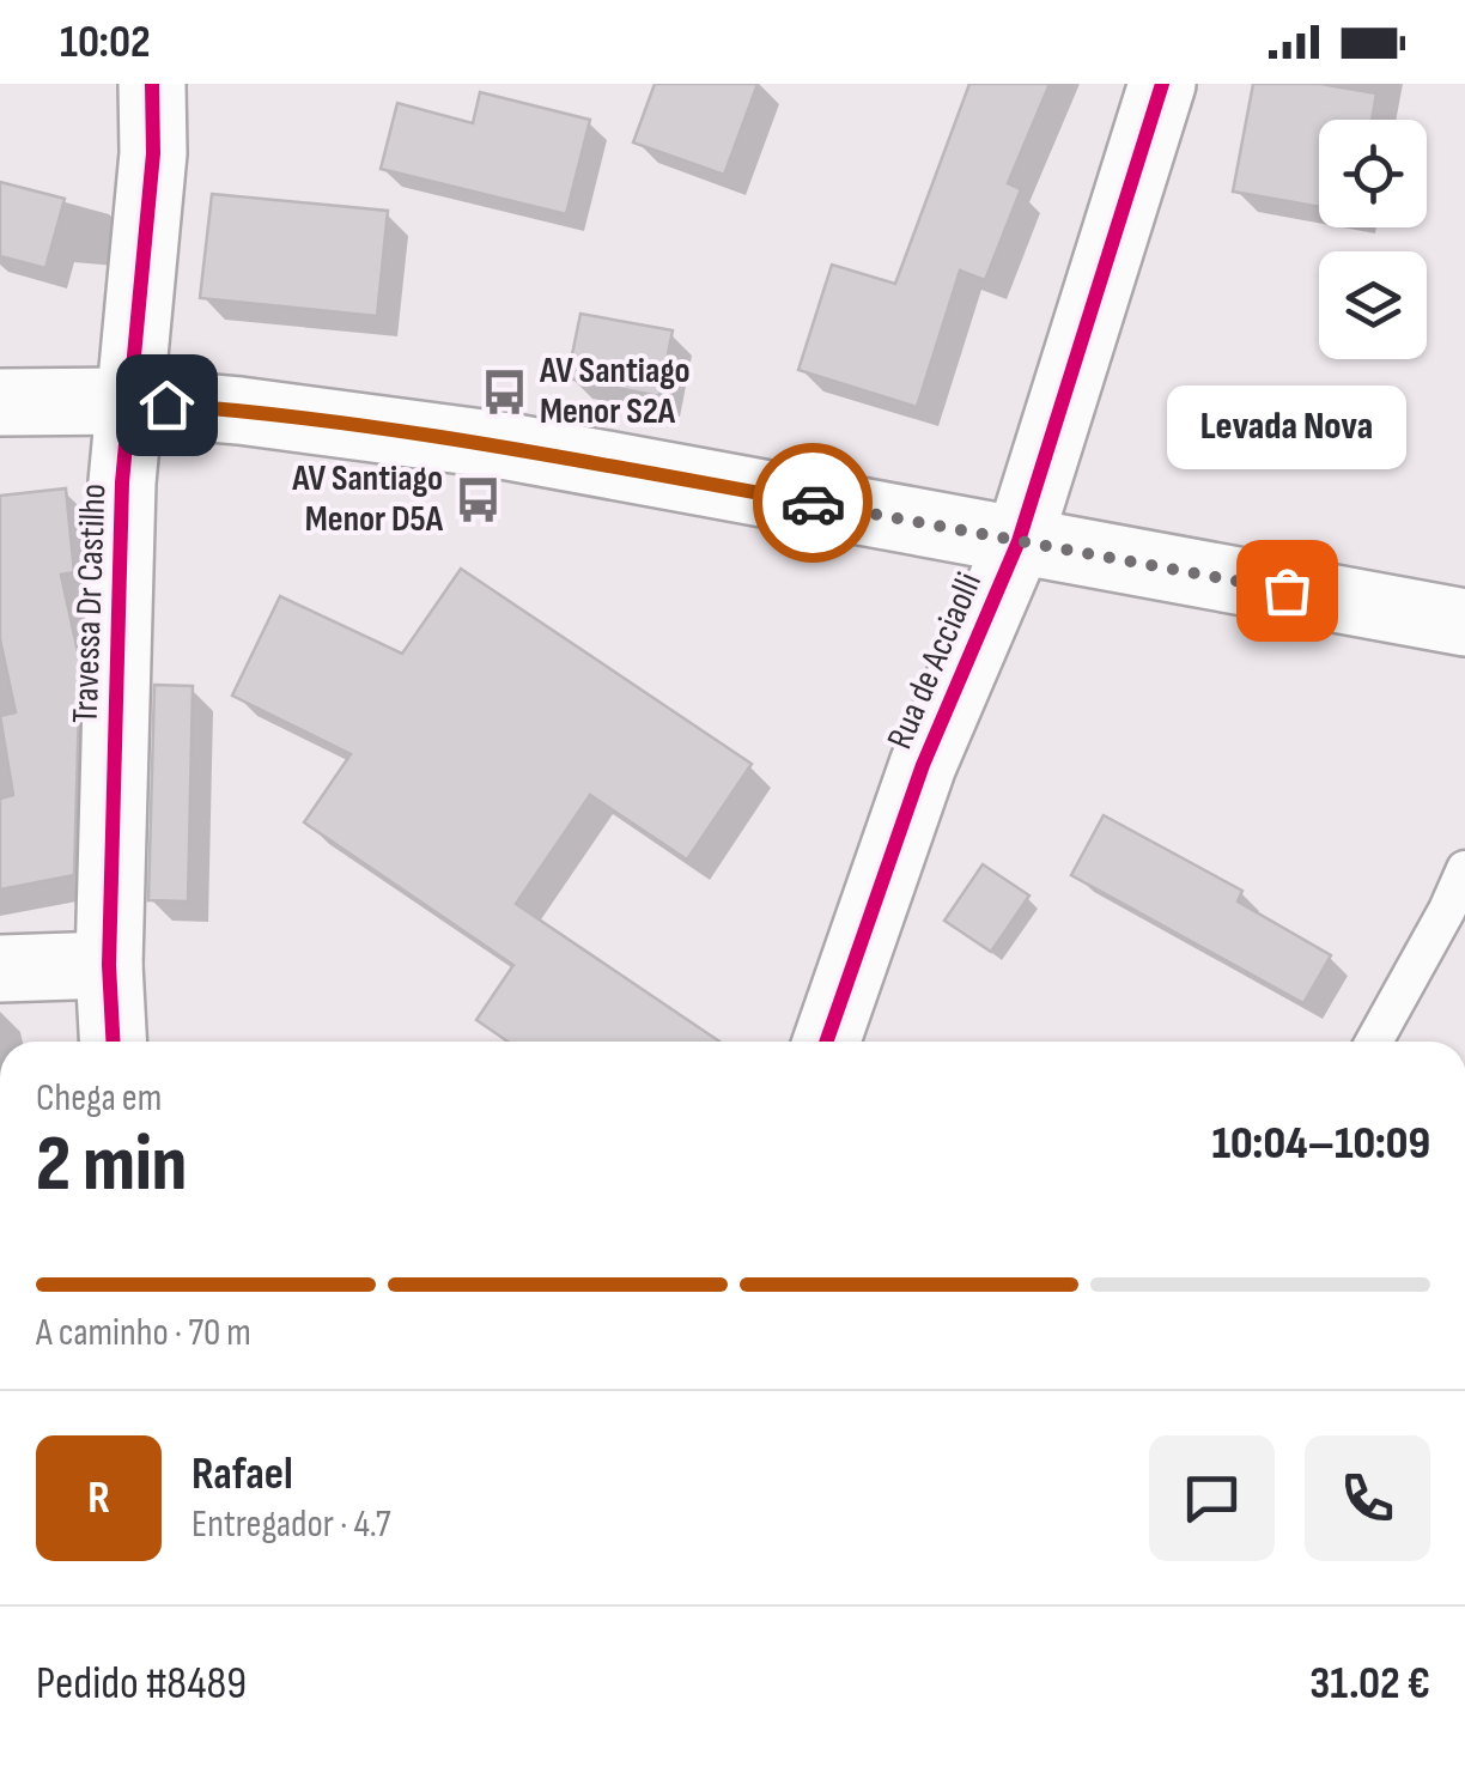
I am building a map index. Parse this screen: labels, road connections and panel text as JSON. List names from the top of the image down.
{
  "streets": {
    "street": ["Travessa Dr Castilho", "Rua de Acciaolli"]
  },
  "places": {
    "bus stop": ["AV Santiago Menor S2A", "AV Santiago Menor D5A"],
    "other": ["Levada Nova"]
  },
  "page": {
    "status": "10:02",
    "bubble": "Levada Nova",
    "heading": ["2 min", "Chega em", "10:04–10:09"],
    "panel": [
      "Rafael",
      "Entregador · 4.7",
      "Pedido #8489",
      "31.02 €"
    ],
    "bar": "A caminho · 70 m",
    "round": "R"
  }
}
